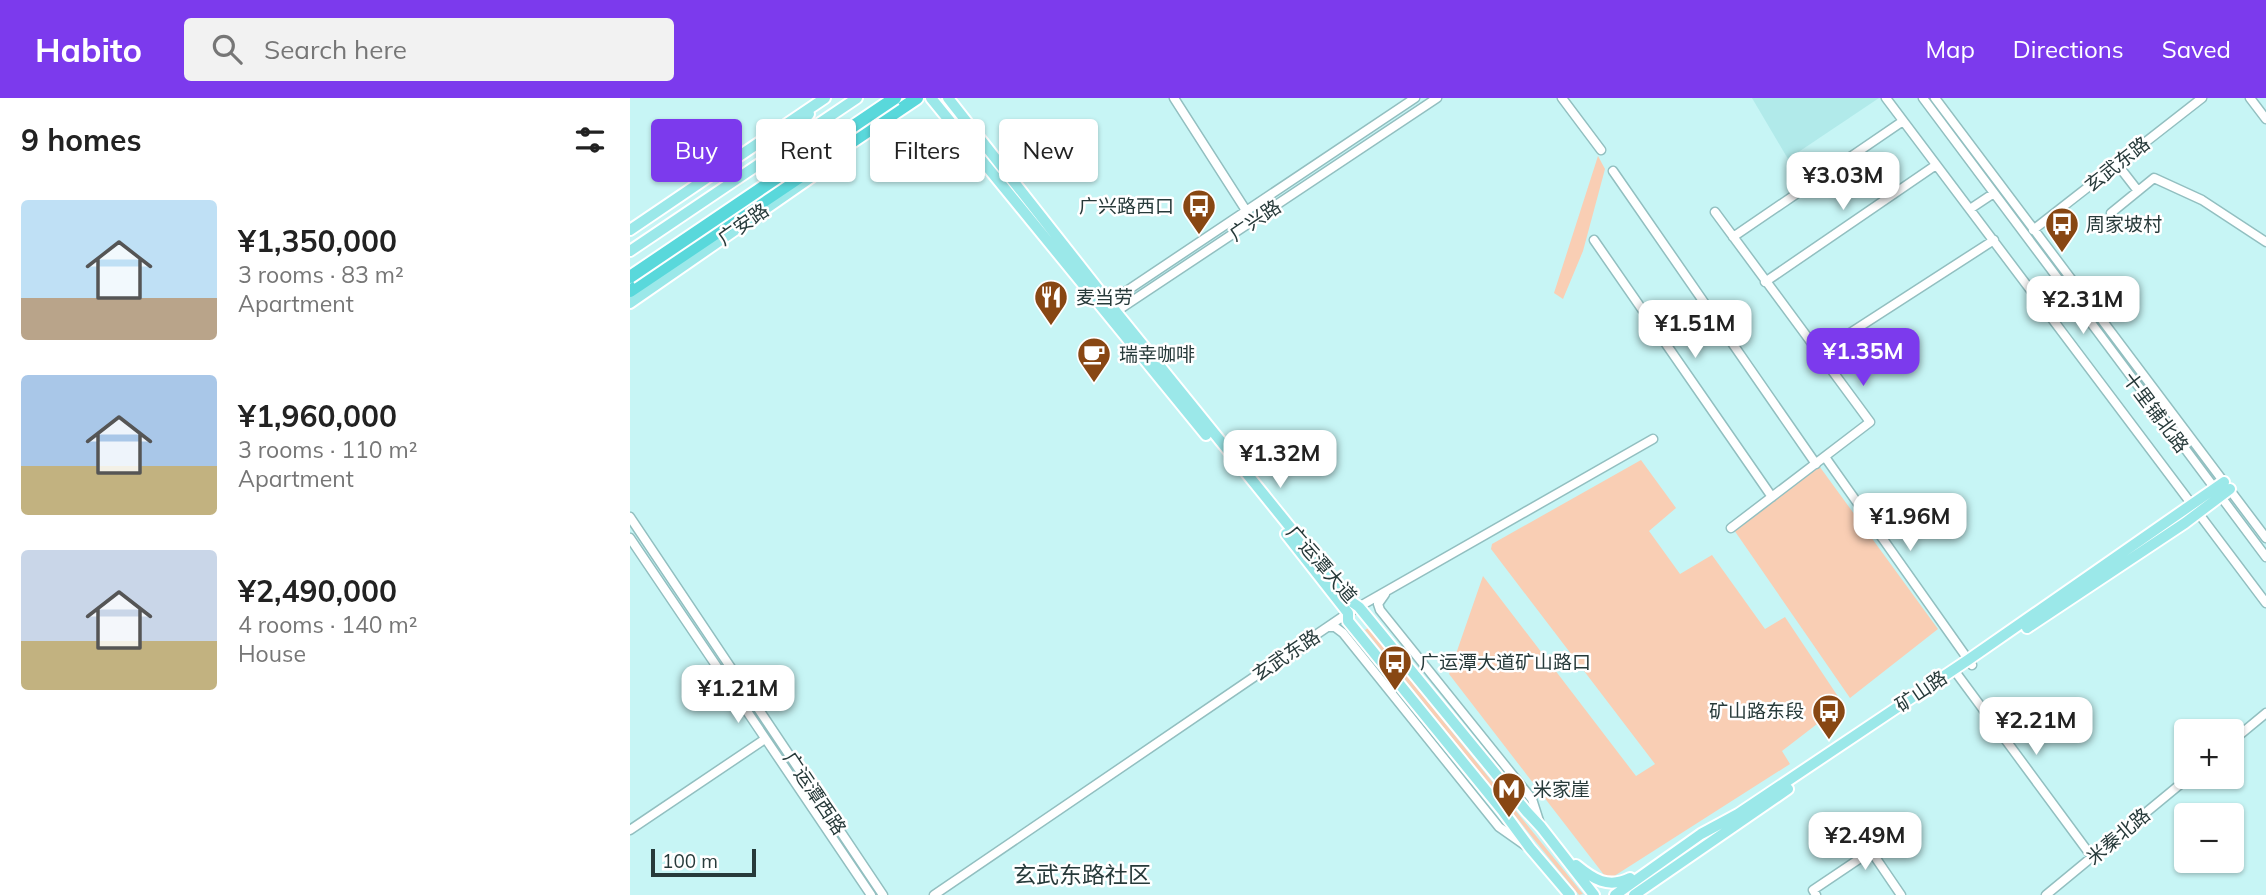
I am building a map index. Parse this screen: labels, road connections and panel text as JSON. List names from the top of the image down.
{
  "streets": {
    "main road": ["广安路", "广运潭大道", "矿山路"],
    "street": [
      "玄武东路",
      "广兴路",
      "十里铺北路",
      "广运潭西路",
      "米秦北路"
    ]
  },
  "crossings": [
    ["玄武东路", "十里铺北路"],
    ["玄武东路", "广运潭大道"],
    ["广兴路", "广运潭大道"],
    ["十里铺北路", "矿山路"]
  ],
  "districts": ["玄武东路社区"],
  "places": {
    "bus stop": [
      "广兴路西口",
      "周家坡村",
      "广运潭大道矿山路口",
      "矿山路东段"
    ],
    "restaurant": ["麦当劳"],
    "cafe": ["瑞幸咖啡"],
    "metro station": ["米家崖"]
  },
  "scale_bar": "100 m",
  "page": {
    "header": "Habito",
    "search": "Search here",
    "nav": ["Map", "Directions", "Saved"],
    "heading": "9 homes",
    "chip": [
      "Buy",
      "Rent",
      "Filters",
      "New"
    ],
    "price": [
      "¥3.03M",
      "¥2.31M",
      "¥1.51M",
      "¥1.35M",
      "¥1.32M",
      "¥1.96M",
      "¥1.21M",
      "¥2.21M",
      "¥2.49M"
    ],
    "list": [
      {
        "name": "¥1,350,000",
        "note": "3 rooms · 83 m² · Apartment"
      },
      {
        "name": "¥1,960,000",
        "note": "3 rooms · 110 m² · Apartment"
      },
      {
        "name": "¥2,490,000",
        "note": "4 rooms · 140 m² · House"
      }
    ],
    "map_buttons": ["+", "−"],
    "scale": "100 m"
  }
}
